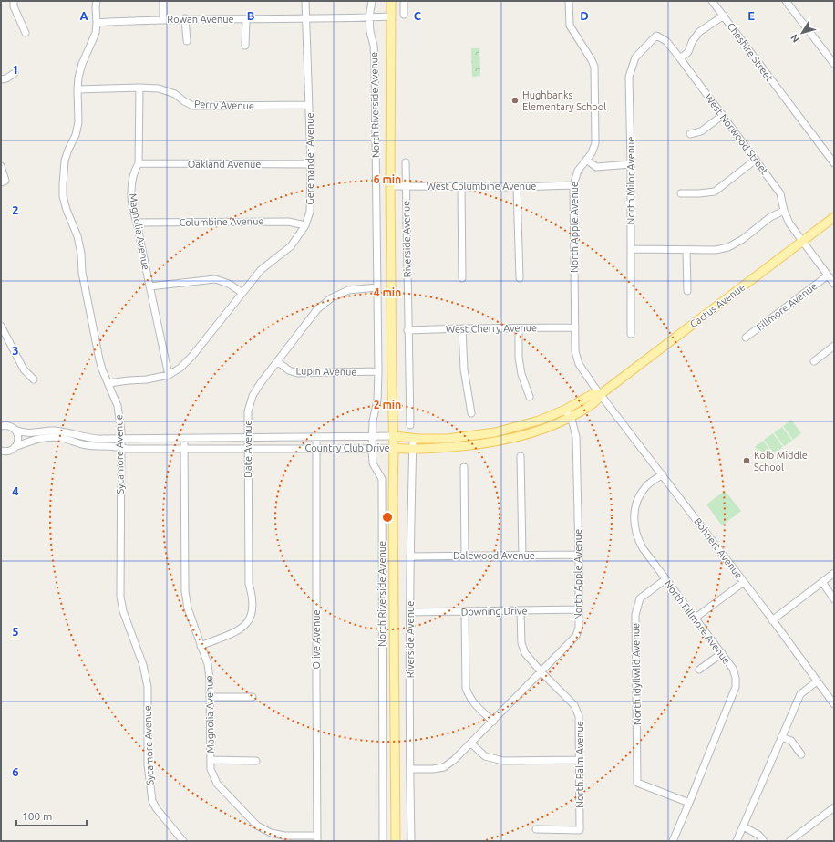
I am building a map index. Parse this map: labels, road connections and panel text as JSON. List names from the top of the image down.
{
  "streets": {
    "main road": ["North Riverside Avenue", "Cactus Avenue", "Country Club Drive"],
    "street": [
      "Rowan Avenue",
      "Cheshire Street",
      "Perry Avenue",
      "West Norwood Street",
      "Geremander Avenue",
      "Oakland Avenue",
      "North Milor Avenue",
      "West Columbine Avenue",
      "Columbine Avenue",
      "North Apple Avenue",
      "Magnolia Avenue",
      "Riverside Avenue",
      "Fillmore Avenue",
      "West Cherry Avenue",
      "Lupin Avenue",
      "Date Avenue",
      "Sycamore Avenue",
      "Bohnert Avenue",
      "Dalewood Avenue",
      "Downing Drive",
      "North Fillmore Avenue",
      "Olive Avenue",
      "North Idyllwild Avenue",
      "North Palm Avenue"
    ]
  },
  "crossings": [
    ["Rowan Avenue", "North Riverside Avenue"],
    ["Rowan Avenue", "Geremander Avenue"],
    ["Rowan Avenue", "Sycamore Avenue"],
    ["Perry Avenue", "Geremander Avenue"],
    ["Perry Avenue", "Magnolia Avenue"],
    ["Perry Avenue", "Sycamore Avenue"],
    ["North Riverside Avenue", "West Columbine Avenue"],
    ["North Riverside Avenue", "Lupin Avenue"],
    ["North Riverside Avenue", "Country Club Drive"],
    ["North Riverside Avenue", "Date Avenue"],
    ["West Norwood Street", "North Milor Avenue"],
    ["West Norwood Street", "Cactus Avenue"],
    ["West Norwood Street", "Fillmore Avenue"],
    ["Geremander Avenue", "Oakland Avenue"],
    ["Geremander Avenue", "Columbine Avenue"],
    ["Geremander Avenue", "Magnolia Avenue"],
    ["Geremander Avenue", "Sycamore Avenue"],
    ["Oakland Avenue", "Magnolia Avenue"],
    ["West Columbine Avenue", "North Apple Avenue"],
    ["West Columbine Avenue", "Riverside Avenue"],
    ["Columbine Avenue", "Magnolia Avenue"],
    ["North Apple Avenue", "Riverside Avenue"],
    ["North Apple Avenue", "Cactus Avenue"],
    ["North Apple Avenue", "West Cherry Avenue"],
    ["North Apple Avenue", "Country Club Drive"],
    ["North Apple Avenue", "Bohnert Avenue"],
    ["North Apple Avenue", "Dalewood Avenue"],
    ["North Apple Avenue", "Downing Drive"],
    ["North Apple Avenue", "North Palm Avenue"],
    ["Magnolia Avenue", "Country Club Drive"],
    ["Magnolia Avenue", "Date Avenue"],
    ["Magnolia Avenue", "Olive Avenue"],
    ["Riverside Avenue", "West Cherry Avenue"],
    ["Riverside Avenue", "Country Club Drive"],
    ["Riverside Avenue", "Dalewood Avenue"],
    ["Riverside Avenue", "Downing Drive"],
    ["Cactus Avenue", "Country Club Drive"],
    ["Cactus Avenue", "Bohnert Avenue"],
    ["Lupin Avenue", "Date Avenue"],
    ["Country Club Drive", "Date Avenue"],
    ["Country Club Drive", "Sycamore Avenue"],
    ["Country Club Drive", "Bohnert Avenue"],
    ["Country Club Drive", "Olive Avenue"],
    ["Bohnert Avenue", "North Fillmore Avenue"],
    ["Downing Drive", "North Palm Avenue"],
    ["North Fillmore Avenue", "North Idyllwild Avenue"]
  ],
  "places": ["Hughbanks Elementary School", "Kolb Middle School"],
  "scale_bar": "100 m",
  "north": "bottom left",
  "grid": {
    "columns": [
      "A",
      "B",
      "C",
      "D",
      "E"
    ],
    "rows": [
      "1",
      "2",
      "3",
      "4",
      "5",
      "6"
    ]
  },
  "rings": ["6 min", "4 min", "2 min"]
}
